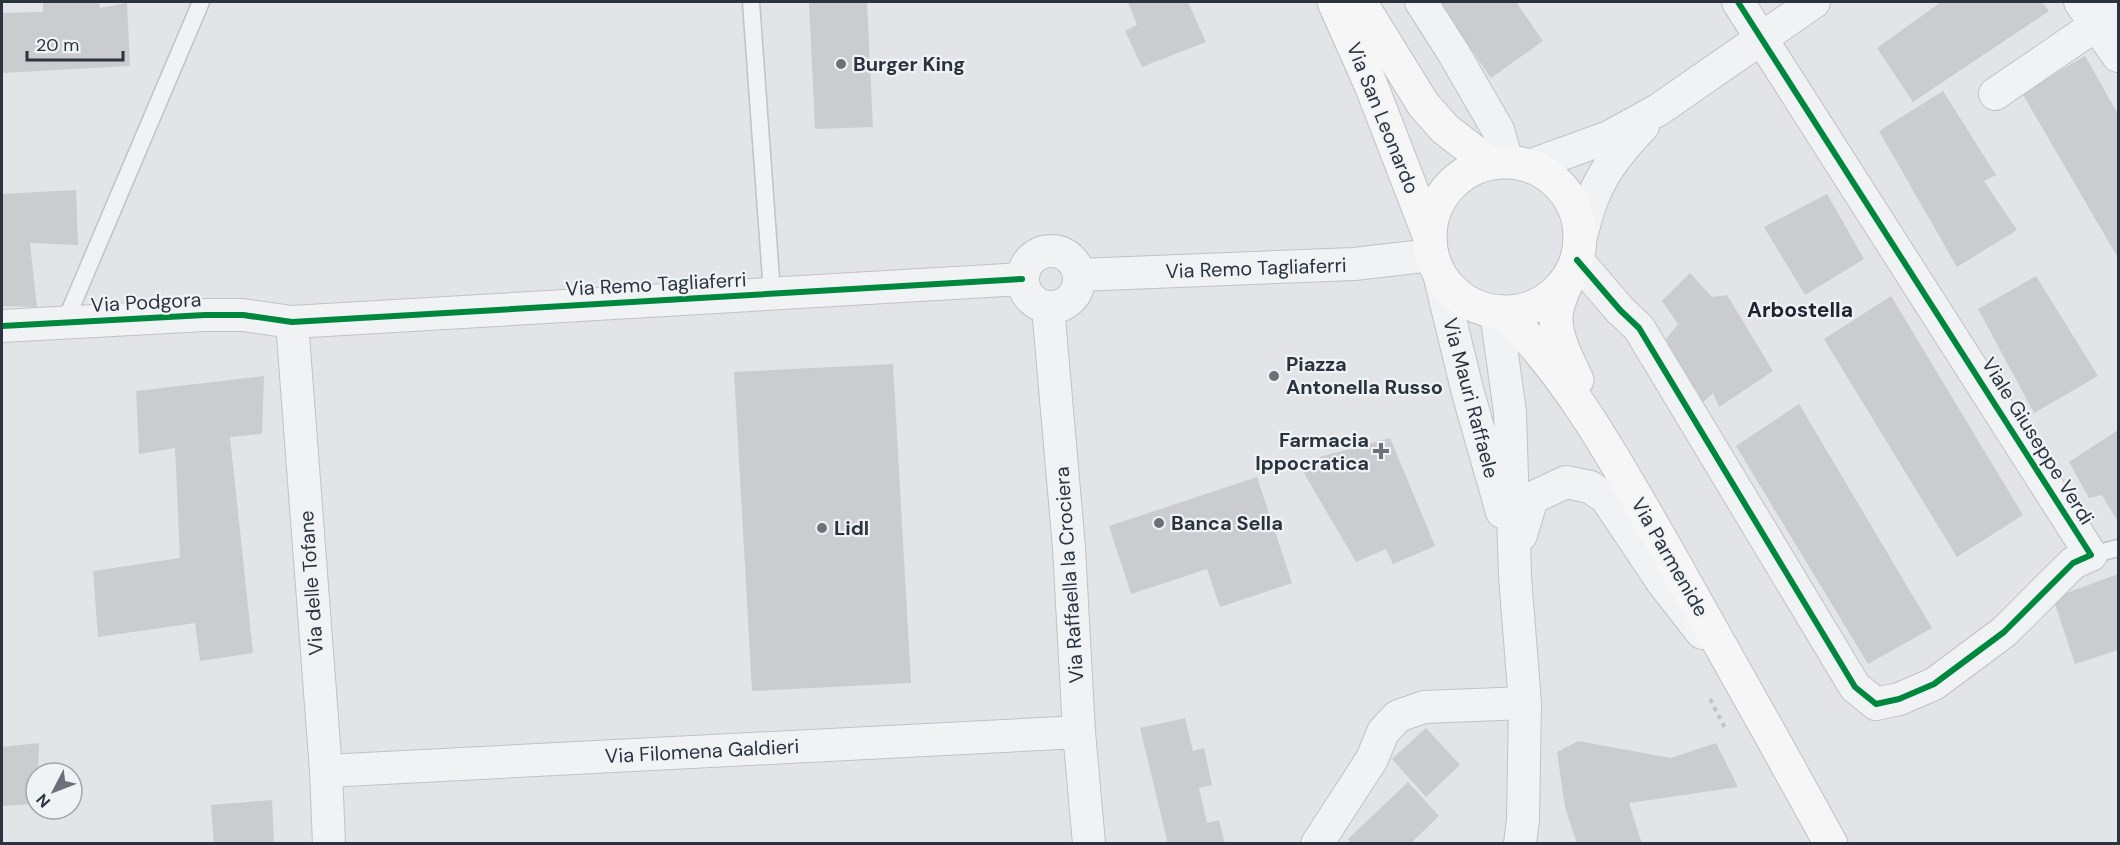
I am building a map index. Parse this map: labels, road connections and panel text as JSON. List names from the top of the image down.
{
  "streets": {
    "main road": ["Via San Leonardo", "Via Parmenide"],
    "street": [
      "Via Remo Tagliaferri",
      "Via Podgora",
      "Via Mauri Raffaele",
      "Viale Giuseppe Verdi",
      "Via Raffaella la Crociera",
      "Via delle Tofane",
      "Via Filomena Galdieri"
    ]
  },
  "crossings": [
    ["Via San Leonardo", "Via Remo Tagliaferri"],
    ["Via San Leonardo", "Via Mauri Raffaele"],
    ["Via San Leonardo", "Viale Giuseppe Verdi"],
    ["Via San Leonardo", "Via Parmenide"],
    ["Via Remo Tagliaferri", "Via Podgora"],
    ["Via Remo Tagliaferri", "Via Mauri Raffaele"],
    ["Via Remo Tagliaferri", "Viale Giuseppe Verdi"],
    ["Via Remo Tagliaferri", "Via Parmenide"],
    ["Via Remo Tagliaferri", "Via Raffaella la Crociera"],
    ["Via Remo Tagliaferri", "Via delle Tofane"],
    ["Via Podgora", "Via delle Tofane"],
    ["Via Mauri Raffaele", "Viale Giuseppe Verdi"],
    ["Via Mauri Raffaele", "Via Parmenide"],
    ["Viale Giuseppe Verdi", "Via Parmenide"],
    ["Via Raffaella la Crociera", "Via Filomena Galdieri"],
    ["Via delle Tofane", "Via Filomena Galdieri"]
  ],
  "districts": ["Arbostella"],
  "places": {
    "other": [
      "Burger King",
      "Piazza Antonella Russo",
      "Banca Sella",
      "Lidl"
    ],
    "health": ["Farmacia Ippocratica"]
  },
  "scale_bar": "20 m",
  "north": "bottom left"
}
